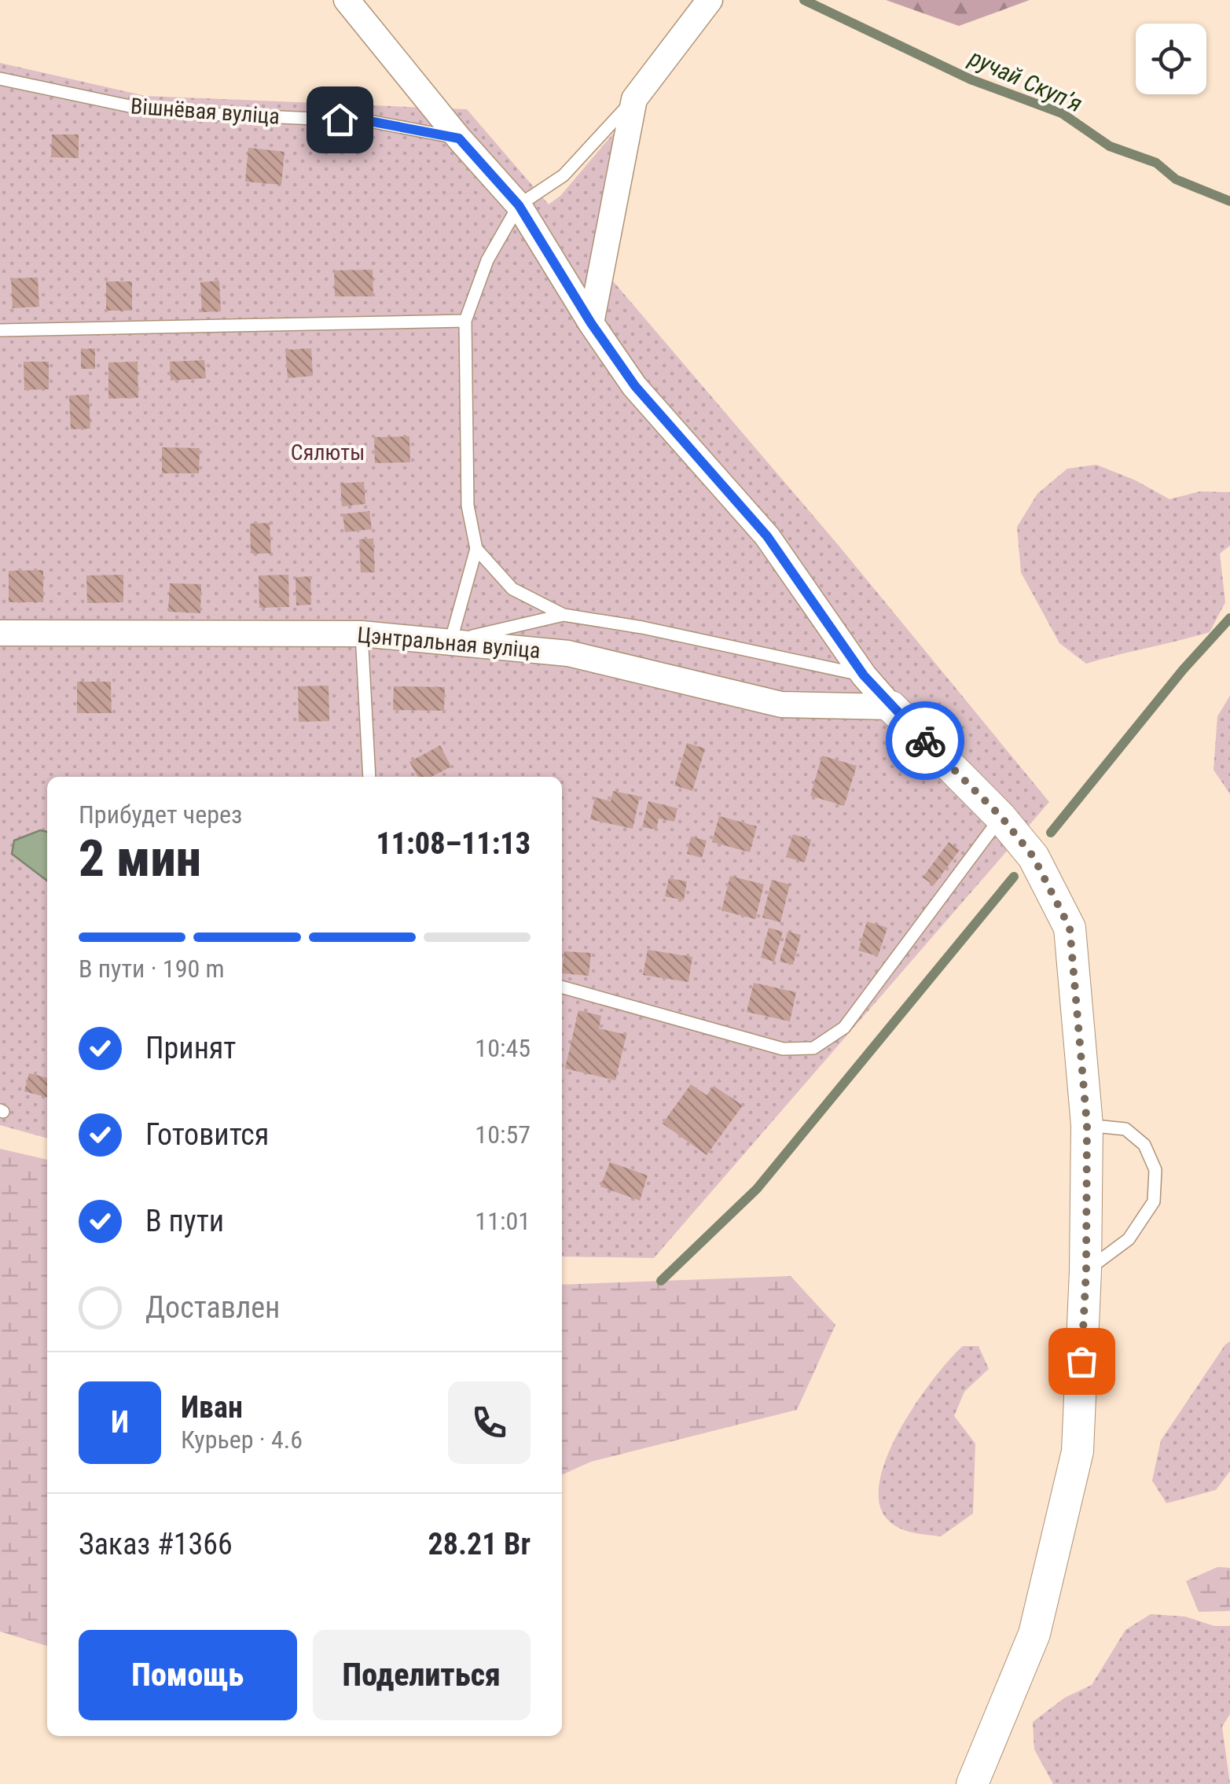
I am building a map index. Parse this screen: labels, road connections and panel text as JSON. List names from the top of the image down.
{
  "streets": {
    "street": ["Цэнтральная вуліца"],
    "lane": ["Вішнёвая вуліца"]
  },
  "water": ["ручай Скупʼя"],
  "parks": ["Сялюты"],
  "page": {
    "heading": ["2 мин", "Прибудет через", "11:08–11:13"],
    "panel": [
      "Иван",
      "Курьер · 4.6",
      "Заказ #1366",
      "28.21 Br"
    ],
    "bar": "В пути · 190 m",
    "list": [
      ["Принят", "10:45"],
      ["Готовится", "10:57"],
      ["В пути", "11:01"],
      "Доставлен"
    ],
    "round": "И",
    "buttons": ["Помощь", "Поделиться"]
  }
}
